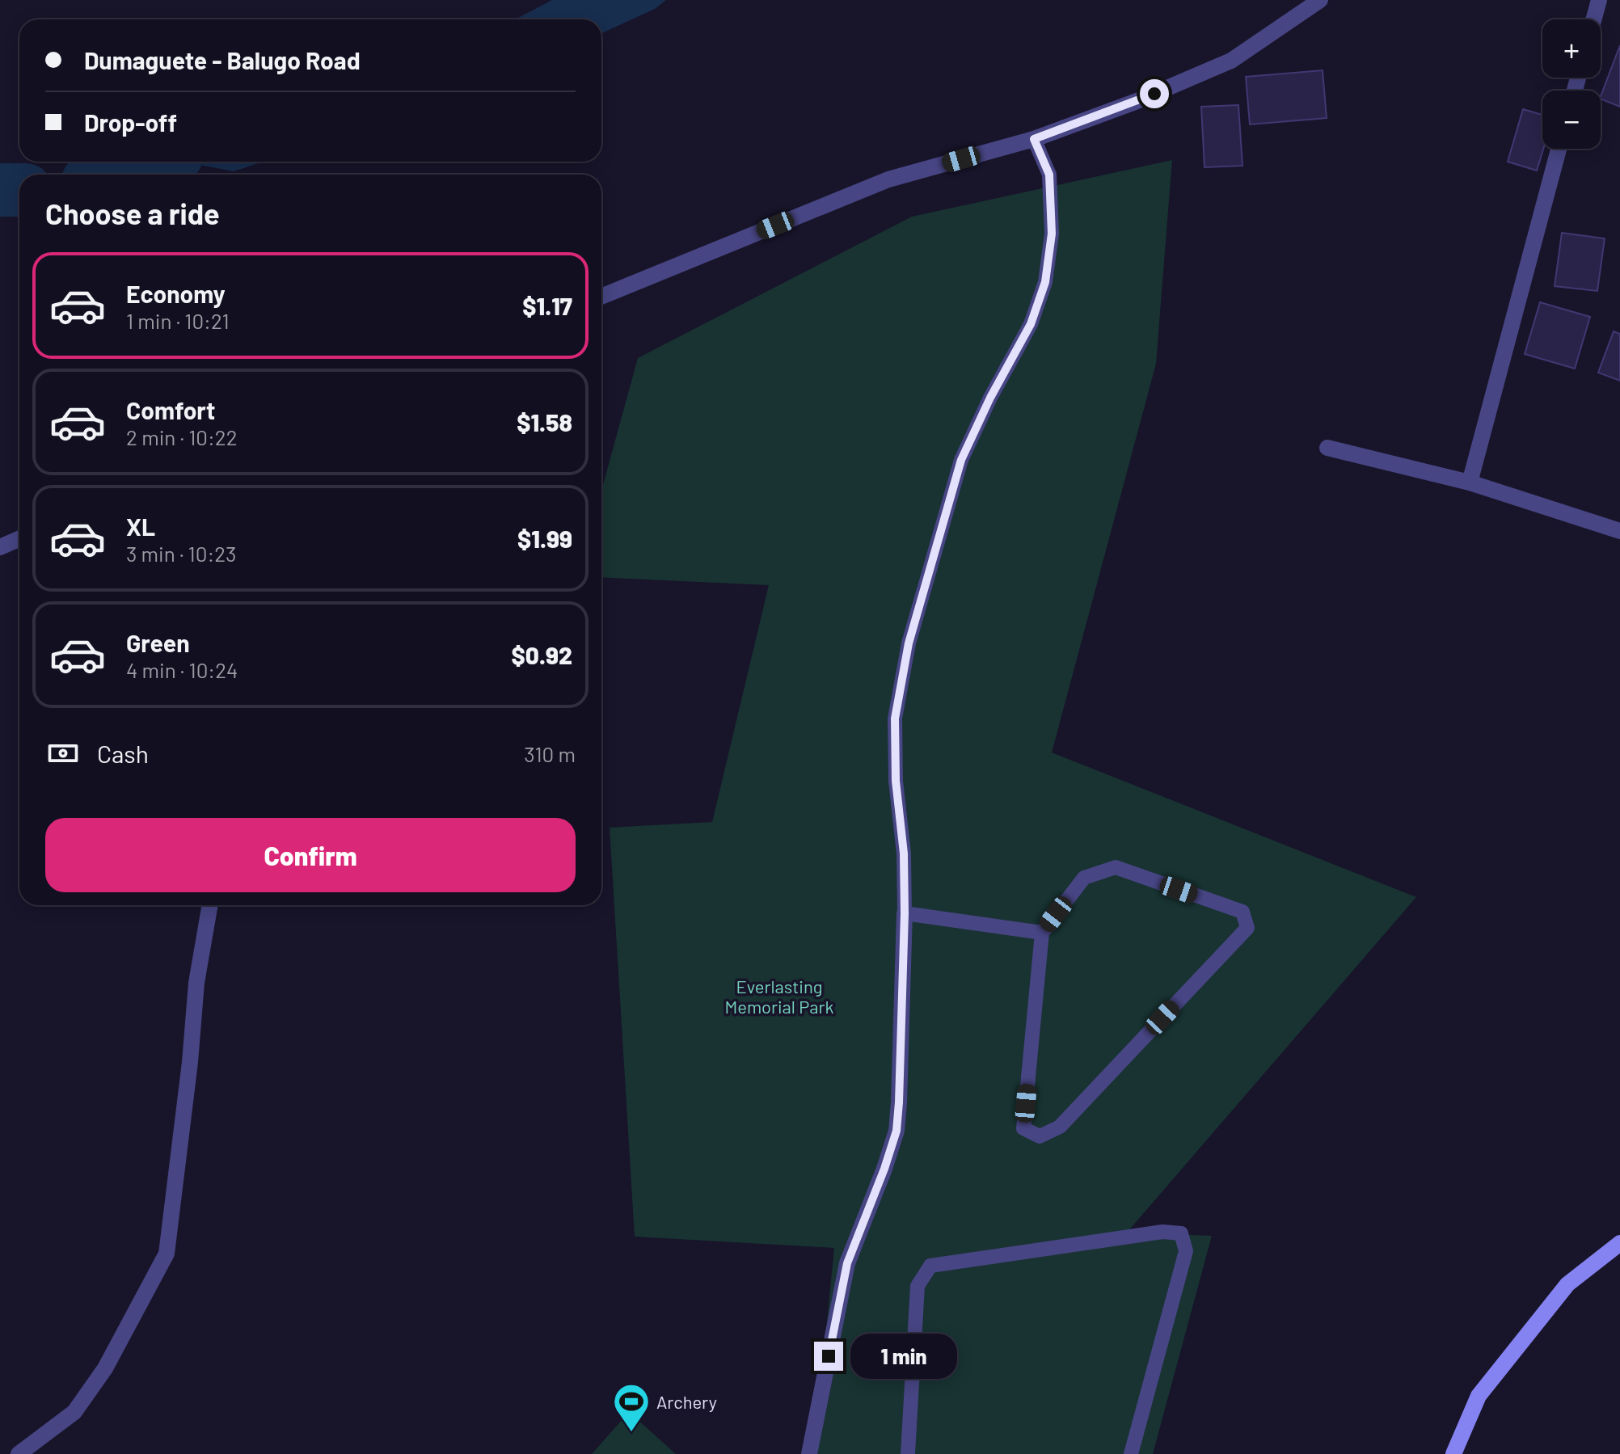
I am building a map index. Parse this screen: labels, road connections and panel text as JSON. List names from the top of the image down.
{
  "parks": ["Everlasting Memorial Park"],
  "places": {
    "sports": ["Archery"]
  },
  "page": {
    "map_buttons": ["+", "−"],
    "banner": ["Dumaguete - Balugo Road", "Drop-off"],
    "heading": "Choose a ride",
    "list": [
      {
        "name": "Economy",
        "note": "1 min · 10:21",
        "value": "$1.17"
      },
      {
        "name": "Comfort",
        "note": "2 min · 10:22",
        "value": "$1.58"
      },
      {
        "name": "XL",
        "note": "3 min · 10:23",
        "value": "$1.99"
      },
      {
        "name": "Green",
        "note": "4 min · 10:24",
        "value": "$0.92"
      }
    ],
    "pay": ["Cash", "310 m"],
    "buttons": "Confirm",
    "bubble": "1 min"
  }
}
